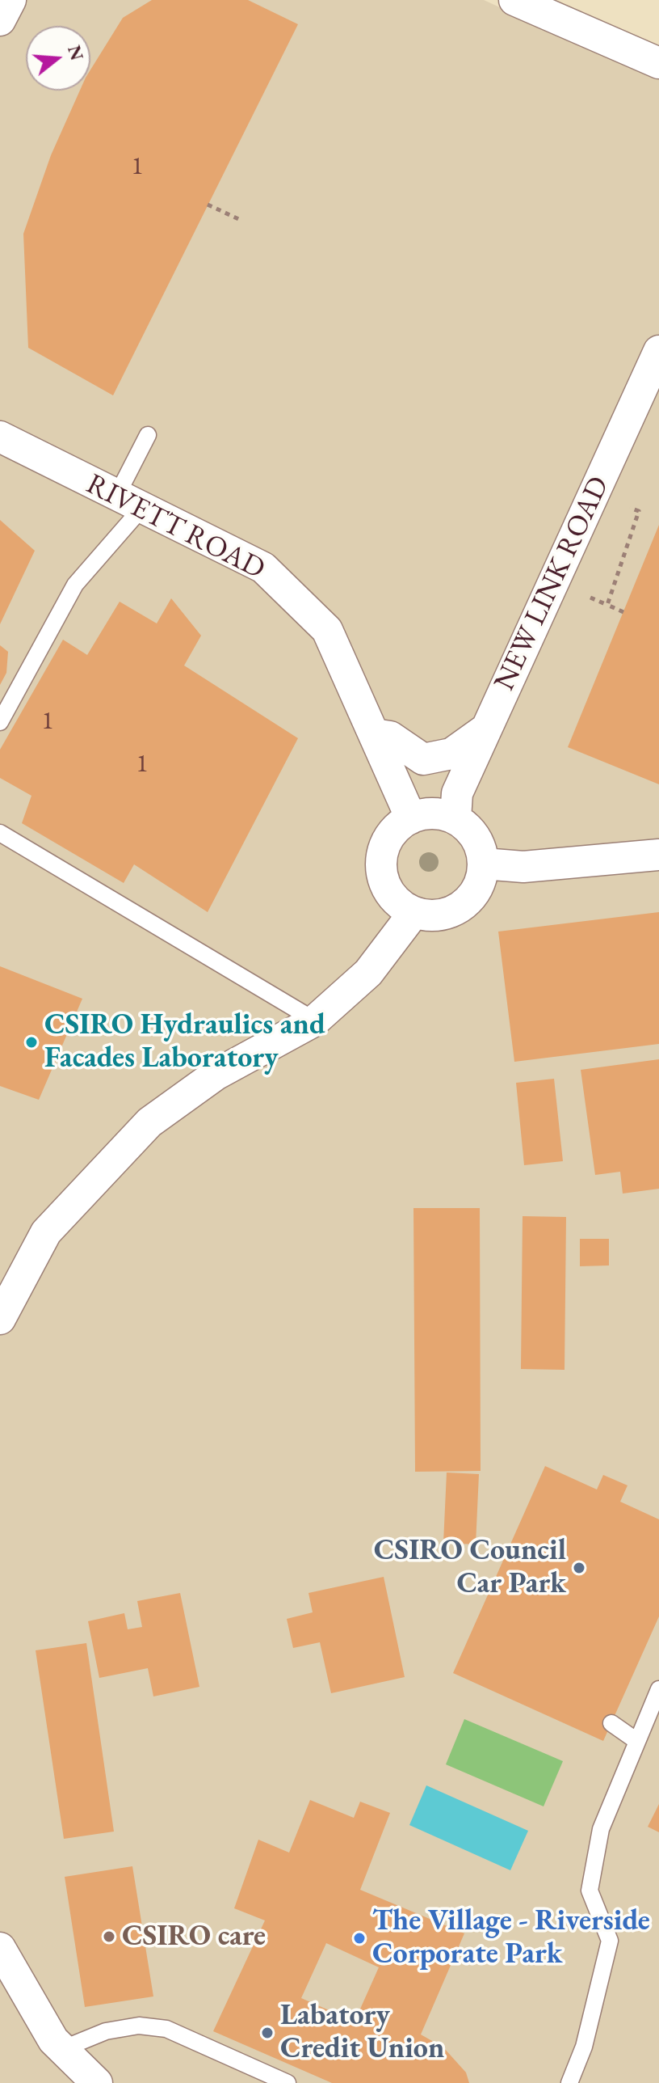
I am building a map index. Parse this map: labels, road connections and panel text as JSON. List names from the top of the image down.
{
  "streets": {
    "street": ["RIVETT ROAD", "NEW LINK ROAD"]
  },
  "crossings": [
    ["RIVETT ROAD", "NEW LINK ROAD"]
  ],
  "places": [
    "CSIRO Hydraulics and Facades Laboratory",
    "CSIRO Council Car Park",
    "CSIRO care",
    "The Village - Riverside Corporate Park",
    "Labatory Credit Union"
  ],
  "house_numbers": ["1", "1", "1"],
  "north": "right"
}
